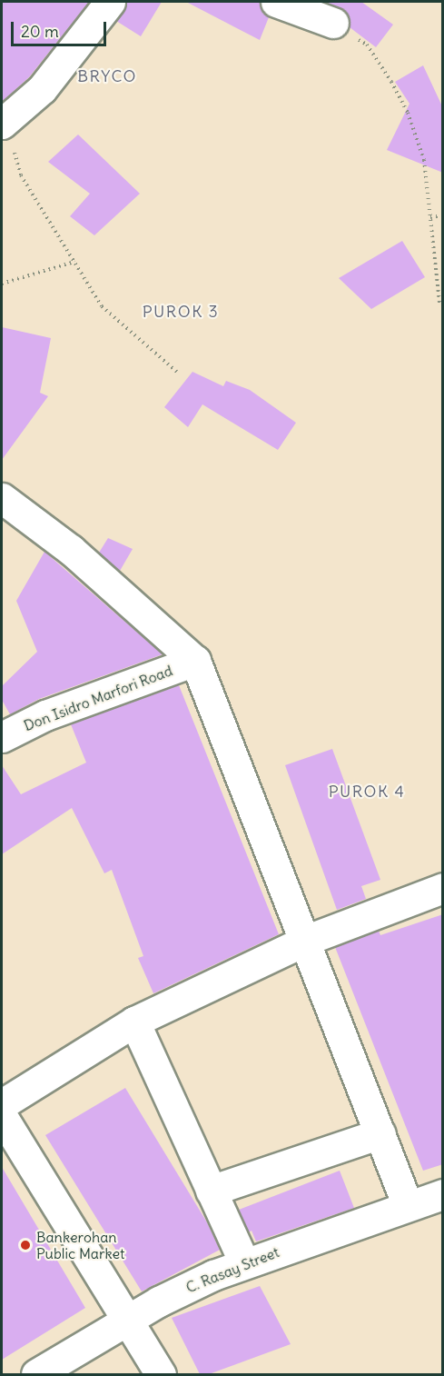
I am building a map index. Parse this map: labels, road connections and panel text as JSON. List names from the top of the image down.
{
  "streets": {
    "street": ["Don Isidro Marfori Road", "C. Rasay Street"]
  },
  "districts": ["BRYCO", "PUROK 3", "PUROK 4"],
  "places": ["Bankerohan Public Market"],
  "scale_bar": "20 m"
}
